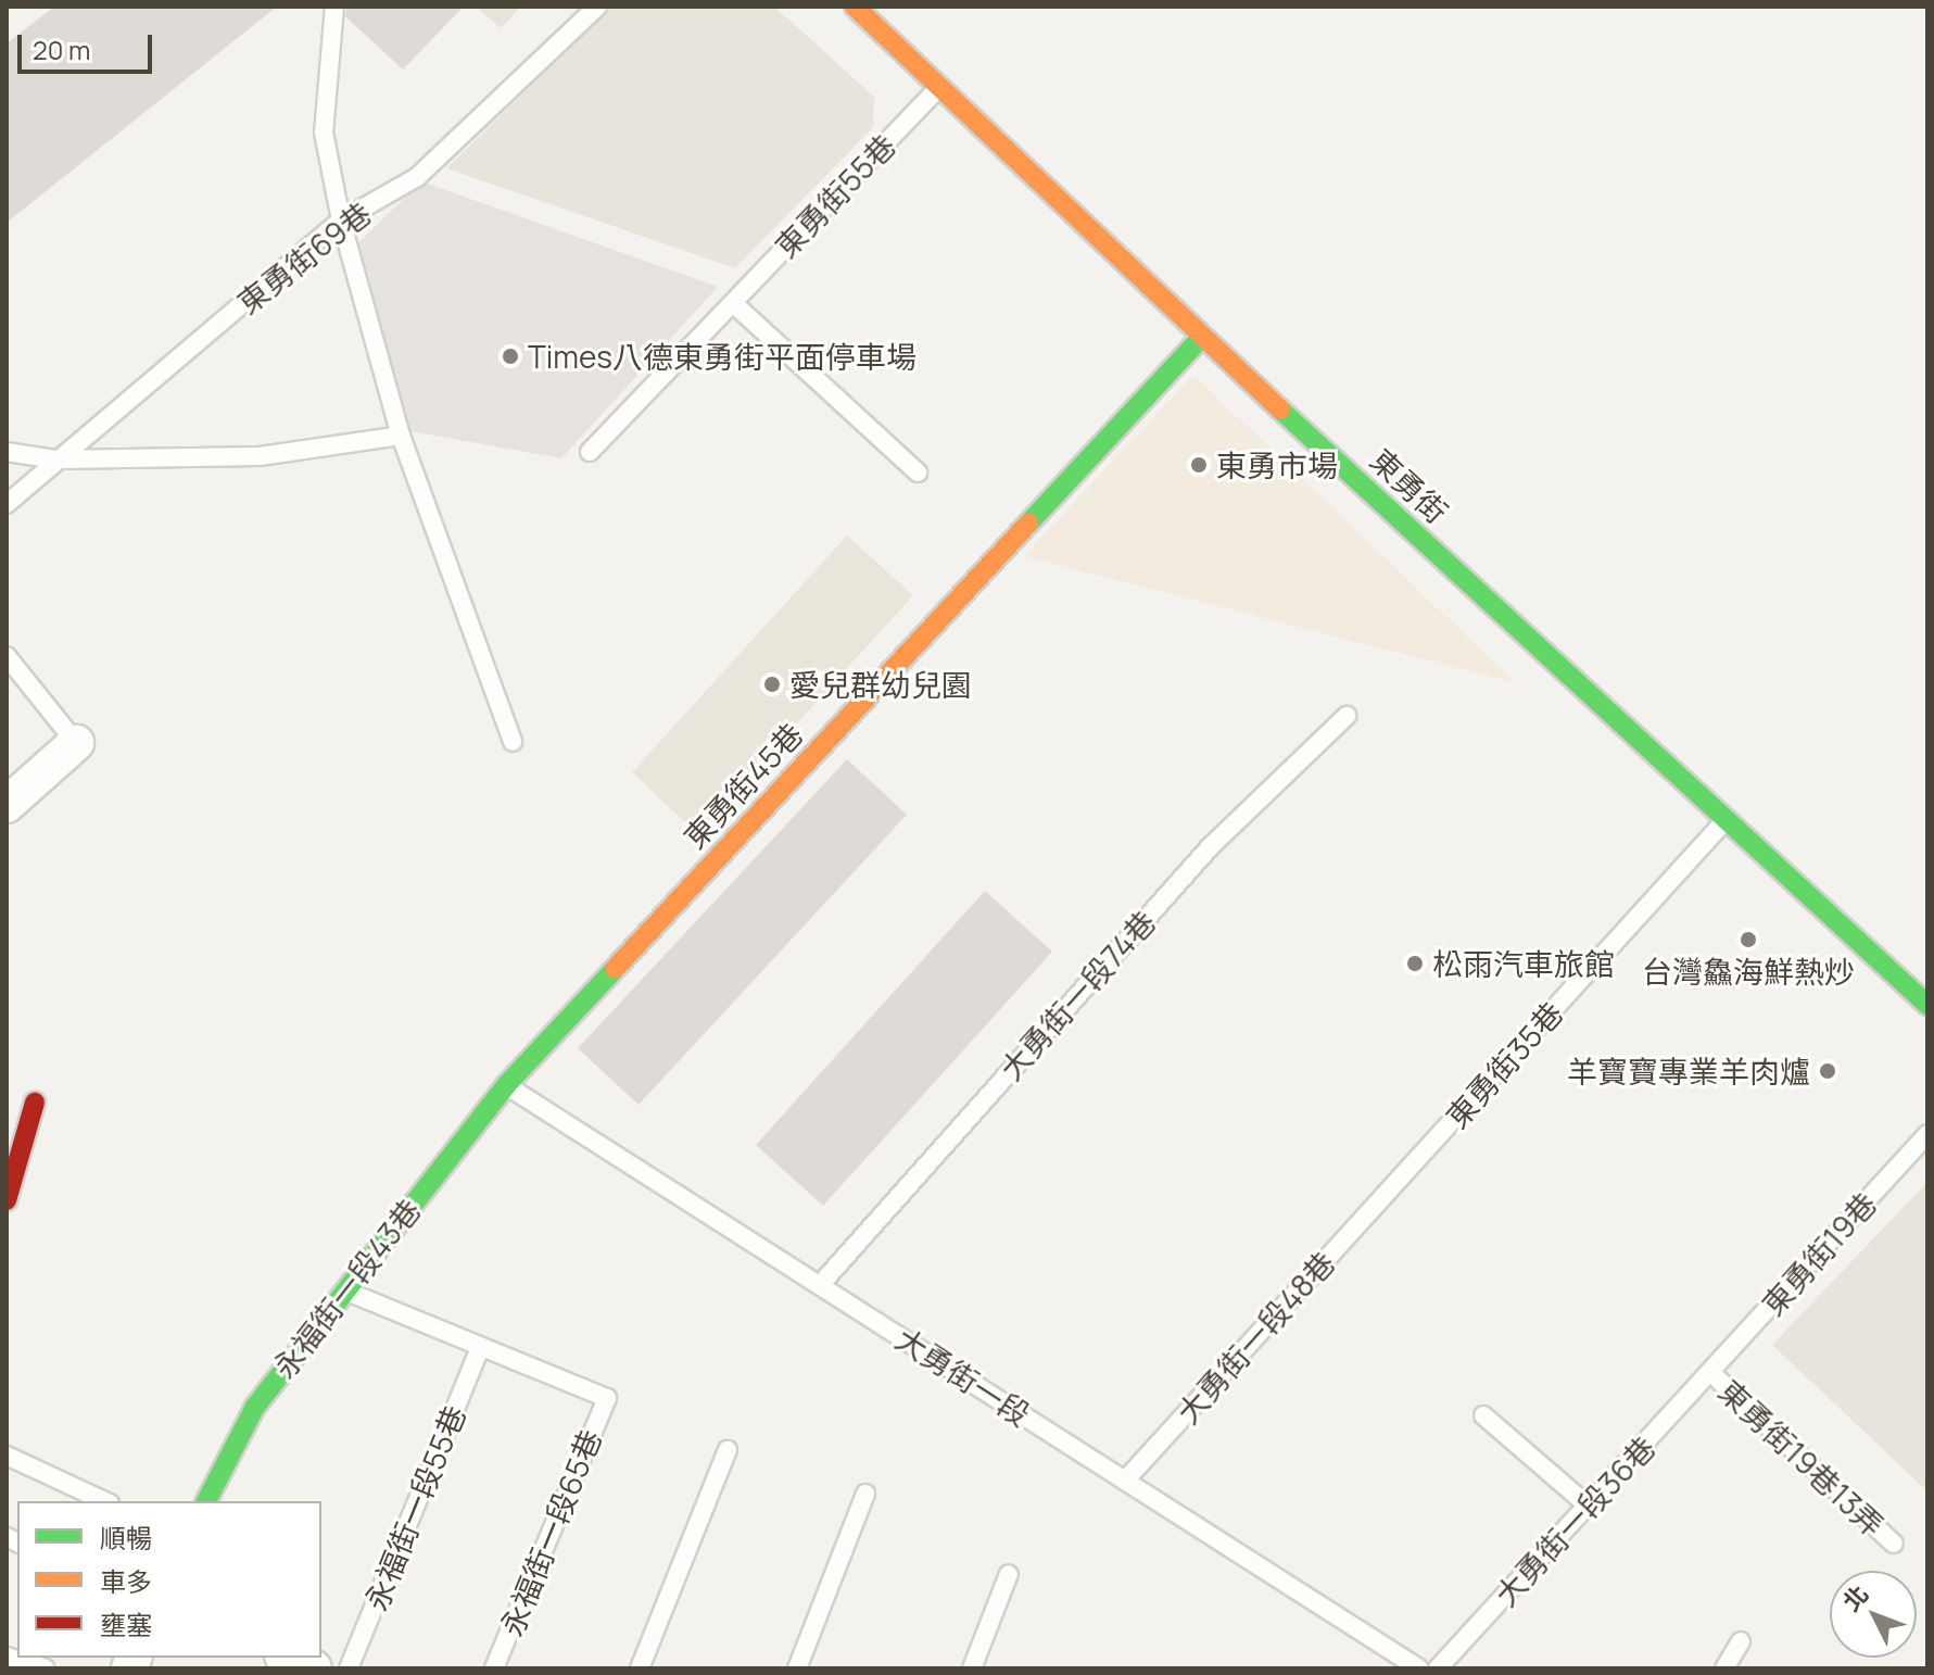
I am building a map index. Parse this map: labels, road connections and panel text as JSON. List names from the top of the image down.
{
  "streets": {
    "street": ["東勇街", "東勇街45巷", "永福街一段43巷"],
    "lane": [
      "東勇街55巷",
      "東勇街69巷",
      "大勇街一段74巷",
      "東勇街35巷",
      "東勇街19巷",
      "大勇街一段48巷",
      "大勇街一段",
      "東勇街19巷13弄",
      "永福街一段55巷",
      "大勇街一段36巷",
      "永福街一段65巷"
    ]
  },
  "crossings": [
    ["東勇街55巷", "東勇街"],
    ["東勇街", "東勇街45巷"],
    ["東勇街", "東勇街35巷"],
    ["東勇街45巷", "永福街一段43巷"],
    ["東勇街45巷", "大勇街一段"],
    ["大勇街一段74巷", "大勇街一段"],
    ["東勇街35巷", "大勇街一段48巷"],
    ["東勇街19巷", "東勇街19巷13弄"],
    ["東勇街19巷", "大勇街一段36巷"],
    ["永福街一段43巷", "大勇街一段"],
    ["大勇街一段48巷", "大勇街一段"],
    ["東勇街19巷13弄", "大勇街一段36巷"],
    ["永福街一段55巷", "永福街一段65巷"]
  ],
  "places": [
    "Times八德東勇街平面停車場",
    "東勇市場",
    "愛兒群幼兒園",
    "台灣鱻海鮮熱炒",
    "松雨汽車旅館",
    "羊寶寶專業羊肉爐"
  ],
  "legend": ["順暢", "車多", "壅塞"],
  "scale_bar": "20 m",
  "north": "top left"
}
